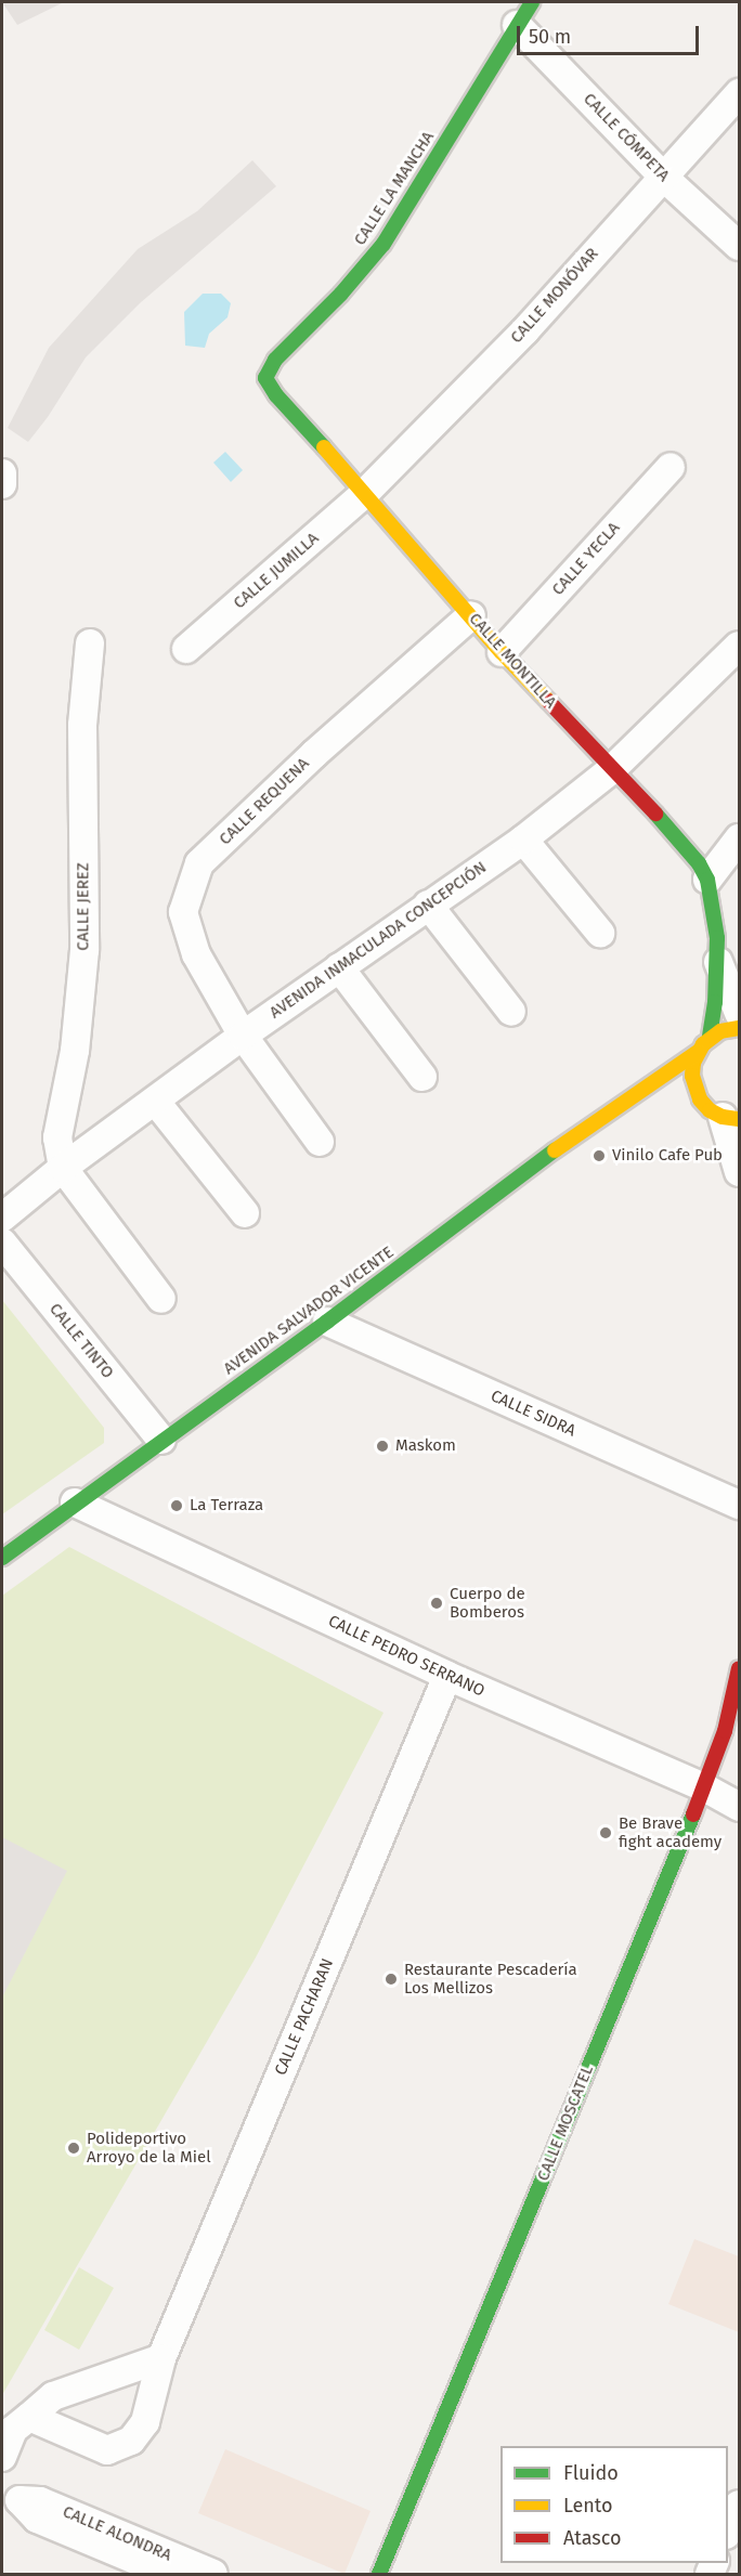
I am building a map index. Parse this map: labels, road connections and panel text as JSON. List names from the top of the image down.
{
  "streets": {
    "street": [
      "CALLE CÓMPETA",
      "CALLE LA MANCHA",
      "CALLE MONÓVAR",
      "CALLE YECLA",
      "CALLE JUMILLA",
      "CALLE MONTILLA",
      "CALLE REQUENA",
      "CALLE JEREZ",
      "AVENIDA INMACULADA CONCEPCIÓN",
      "AVENIDA SALVADOR VICENTE",
      "CALLE TINTO",
      "CALLE SIDRA",
      "CALLE PEDRO SERRANO",
      "CALLE PACHARAN",
      "CALLE MOSCATEL",
      "CALLE ALONDRA"
    ]
  },
  "crossings": [
    ["CALLE CÓMPETA", "CALLE LA MANCHA"],
    ["CALLE CÓMPETA", "CALLE MONÓVAR"],
    ["CALLE LA MANCHA", "CALLE MONTILLA"],
    ["CALLE MONÓVAR", "CALLE JUMILLA"],
    ["CALLE MONÓVAR", "CALLE MONTILLA"],
    ["CALLE YECLA", "CALLE MONTILLA"],
    ["CALLE JUMILLA", "CALLE MONTILLA"],
    ["CALLE MONTILLA", "CALLE REQUENA"],
    ["CALLE MONTILLA", "AVENIDA INMACULADA CONCEPCIÓN"],
    ["CALLE MONTILLA", "AVENIDA SALVADOR VICENTE"],
    ["CALLE REQUENA", "AVENIDA INMACULADA CONCEPCIÓN"],
    ["CALLE JEREZ", "AVENIDA INMACULADA CONCEPCIÓN"],
    ["AVENIDA SALVADOR VICENTE", "CALLE TINTO"],
    ["AVENIDA SALVADOR VICENTE", "CALLE SIDRA"],
    ["AVENIDA SALVADOR VICENTE", "CALLE PEDRO SERRANO"],
    ["CALLE PEDRO SERRANO", "CALLE PACHARAN"],
    ["CALLE PEDRO SERRANO", "CALLE MOSCATEL"]
  ],
  "places": [
    "Vinilo Cafe Pub",
    "Maskom",
    "La Terraza",
    "Cuerpo de Bomberos",
    "Be Brave fight academy",
    "Restaurante Pescadería Los Mellizos",
    "Polideportivo Arroyo de la Miel"
  ],
  "legend": ["Fluido", "Lento", "Atasco"],
  "scale_bar": "50 m"
}
